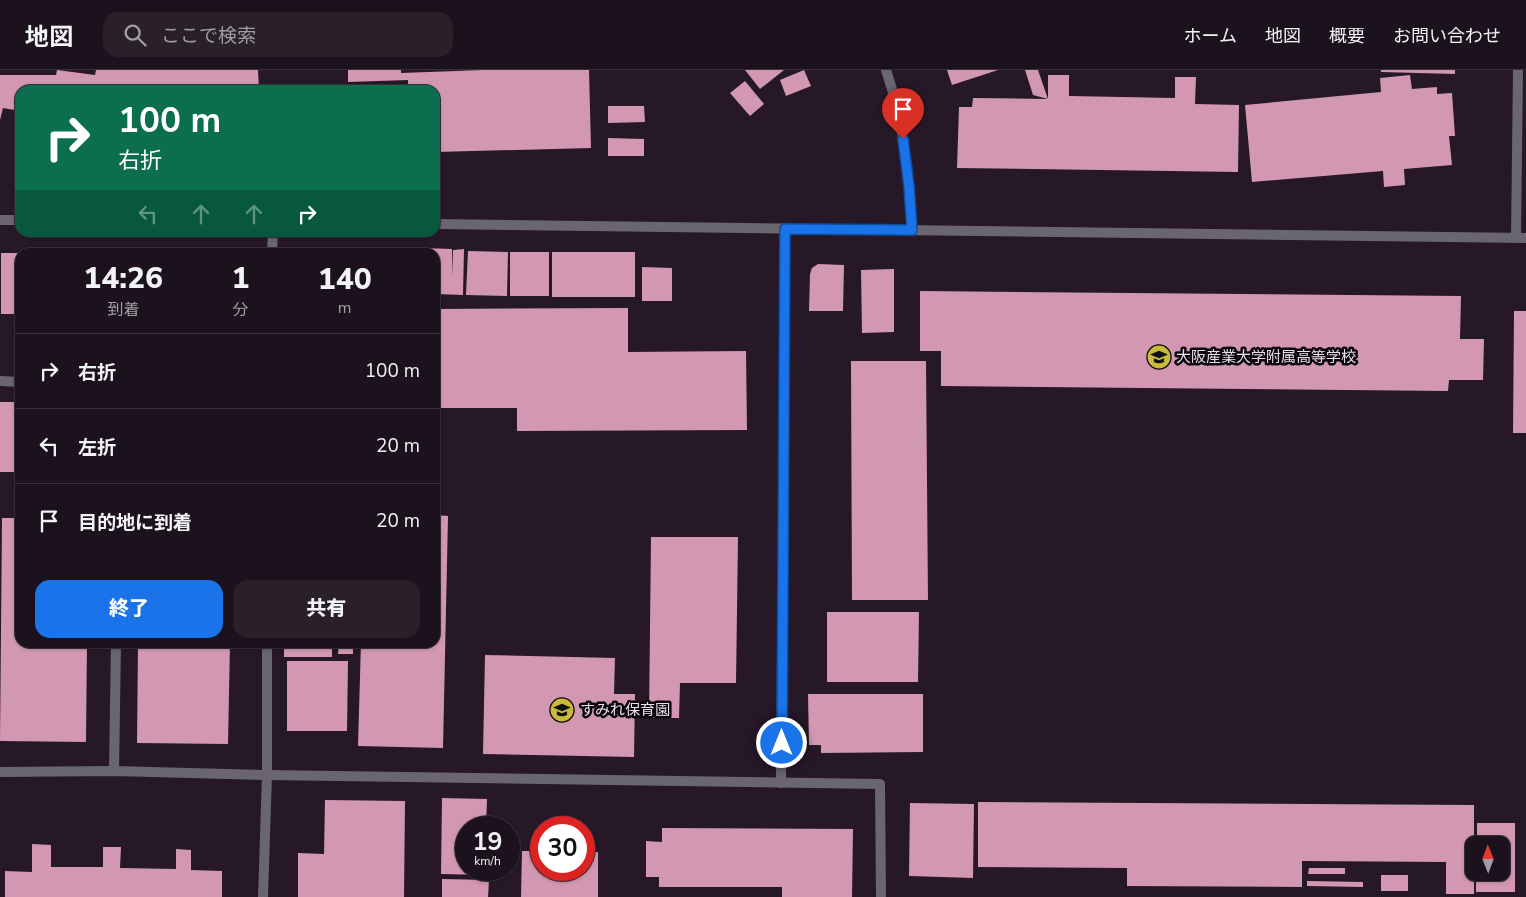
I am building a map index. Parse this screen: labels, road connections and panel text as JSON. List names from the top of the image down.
{
  "places": {
    "school or university": ["大阪産業大学附属高等学校", "すみれ保育園"]
  },
  "north": "top",
  "page": {
    "header": "地図",
    "search": "ここで検索",
    "nav": [
      "ホーム",
      "地図",
      "概要",
      "お問い合わせ"
    ],
    "turn": ["100 m", "右折"],
    "eta": [
      "14:26",
      "到着",
      "1",
      "分",
      "140",
      "m"
    ],
    "list": [
      {
        "name": "右折",
        "value": "100 m"
      },
      {
        "name": "左折",
        "value": "20 m"
      },
      {
        "name": "目的地に到着",
        "value": "20 m"
      }
    ],
    "buttons": ["終了", "共有"],
    "speed": "19 km/h",
    "limit": "30"
  }
}
